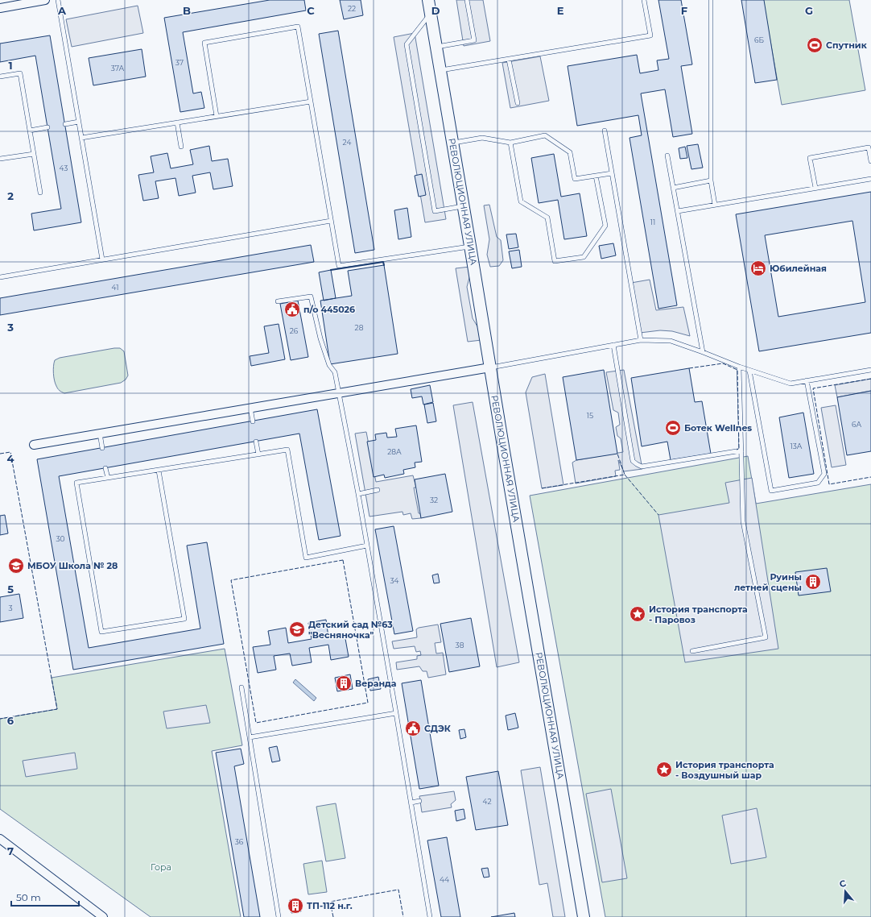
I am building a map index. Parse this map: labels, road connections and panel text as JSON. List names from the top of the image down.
{
  "streets": {
    "main road": ["РЕВОЛЮЦИОННАЯ УЛИЦА"]
  },
  "parks": ["Гора"],
  "places": {
    "sports": ["Спутник", "Ботек Wellnes"],
    "hotel": ["Юбилейная"],
    "public building": ["п/о 445026", "СДЭК"],
    "school or university": ["МБОУ Школа № 28", "Детский сад №63 \"Весняночка\""],
    "building": ["Руины летней сцены", "Веранда", "ТП-112 н.г."],
    "place": ["История транспорта - Паровоз", "История транспорта - Воздушный шар"]
  },
  "house_numbers": [
    "22",
    "6Б",
    "37",
    "37А",
    "24",
    "43",
    "11",
    "41",
    "28",
    "26",
    "15",
    "6А",
    "13А",
    "28А",
    "32",
    "30",
    "34",
    "3",
    "38",
    "42",
    "36",
    "44"
  ],
  "scale_bar": "50 m",
  "north": "top",
  "grid": {
    "columns": [
      "A",
      "B",
      "C",
      "D",
      "E",
      "F",
      "G"
    ],
    "rows": [
      "1",
      "2",
      "3",
      "4",
      "5",
      "6",
      "7"
    ]
  }
}
